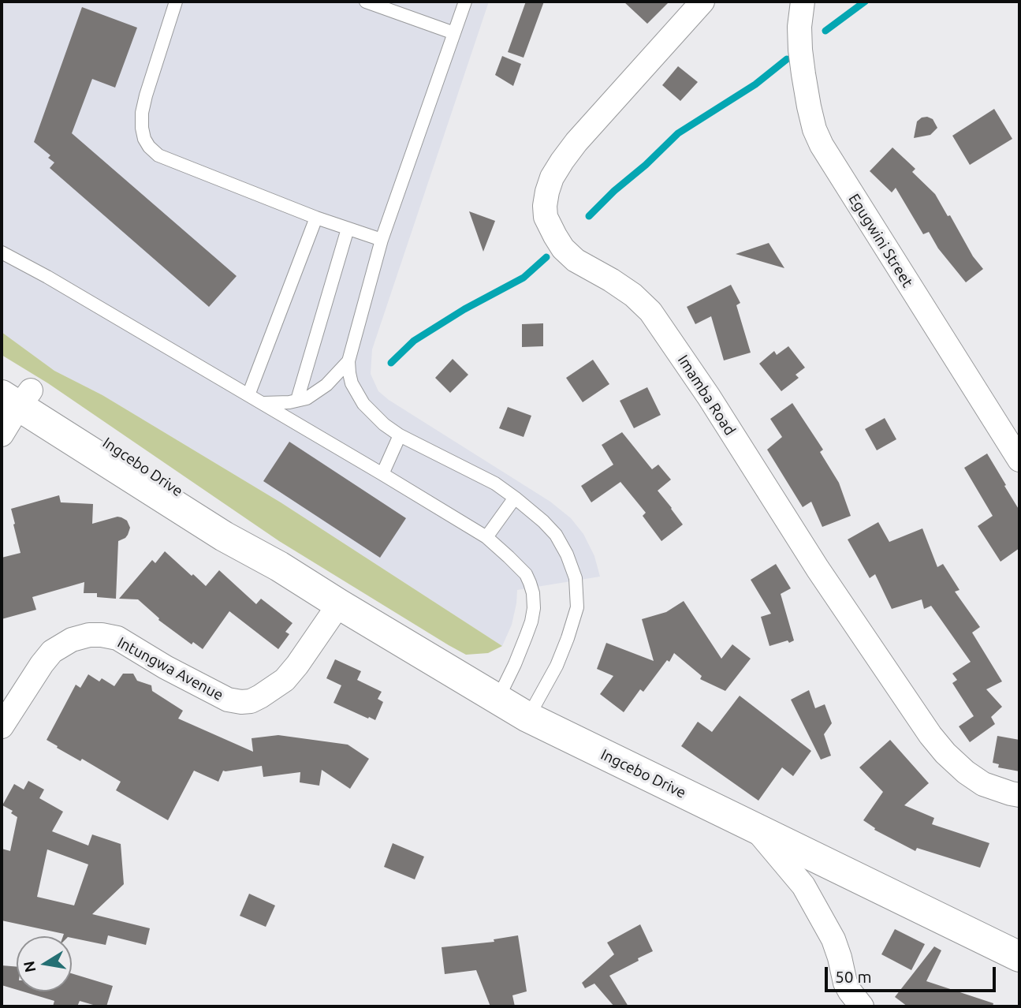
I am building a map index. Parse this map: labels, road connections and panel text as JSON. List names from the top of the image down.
{
  "streets": {
    "main road": ["Ingcebo Drive"],
    "street": ["Egugwini Street", "Imamba Road", "Intungwa Avenue"]
  },
  "crossings": [
    ["Ingcebo Drive", "Intungwa Avenue"]
  ],
  "scale_bar": "50 m",
  "north": "left"
}
